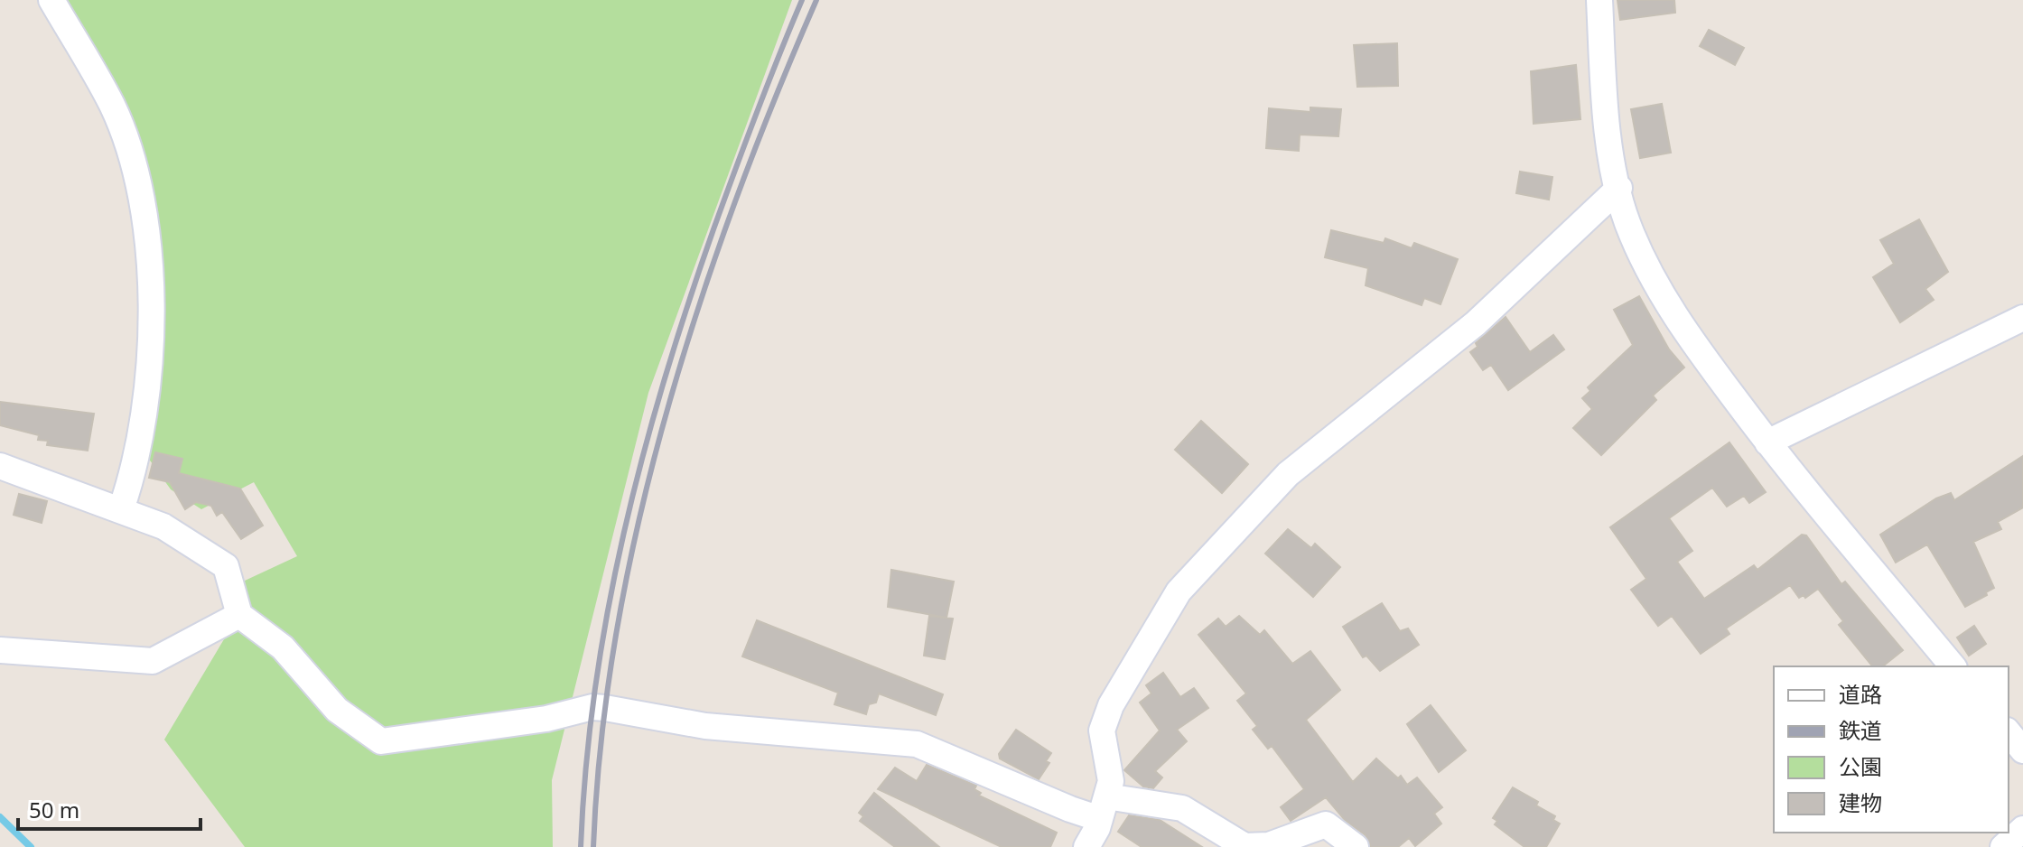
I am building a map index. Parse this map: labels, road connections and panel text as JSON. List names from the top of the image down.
{
  "legend": [
    "道路",
    "鉄道",
    "公園",
    "建物"
  ],
  "scale_bar": "50 m"
}
